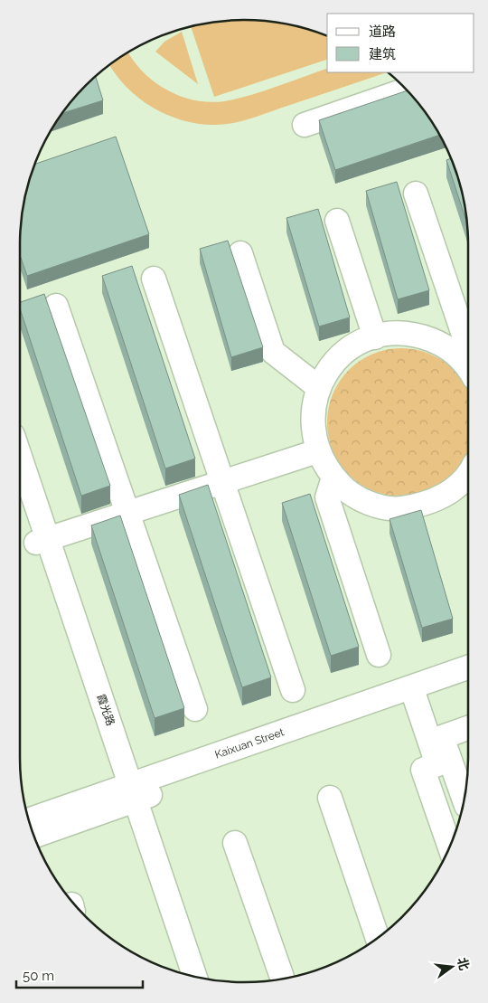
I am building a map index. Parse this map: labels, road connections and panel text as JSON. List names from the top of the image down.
{
  "streets": {
    "street": ["霞光路", "Kaixuan Street"]
  },
  "crossings": [
    ["霞光路", "Kaixuan Street"]
  ],
  "legend": ["道路", "建筑"],
  "scale_bar": "50 m",
  "north": "right"
}
